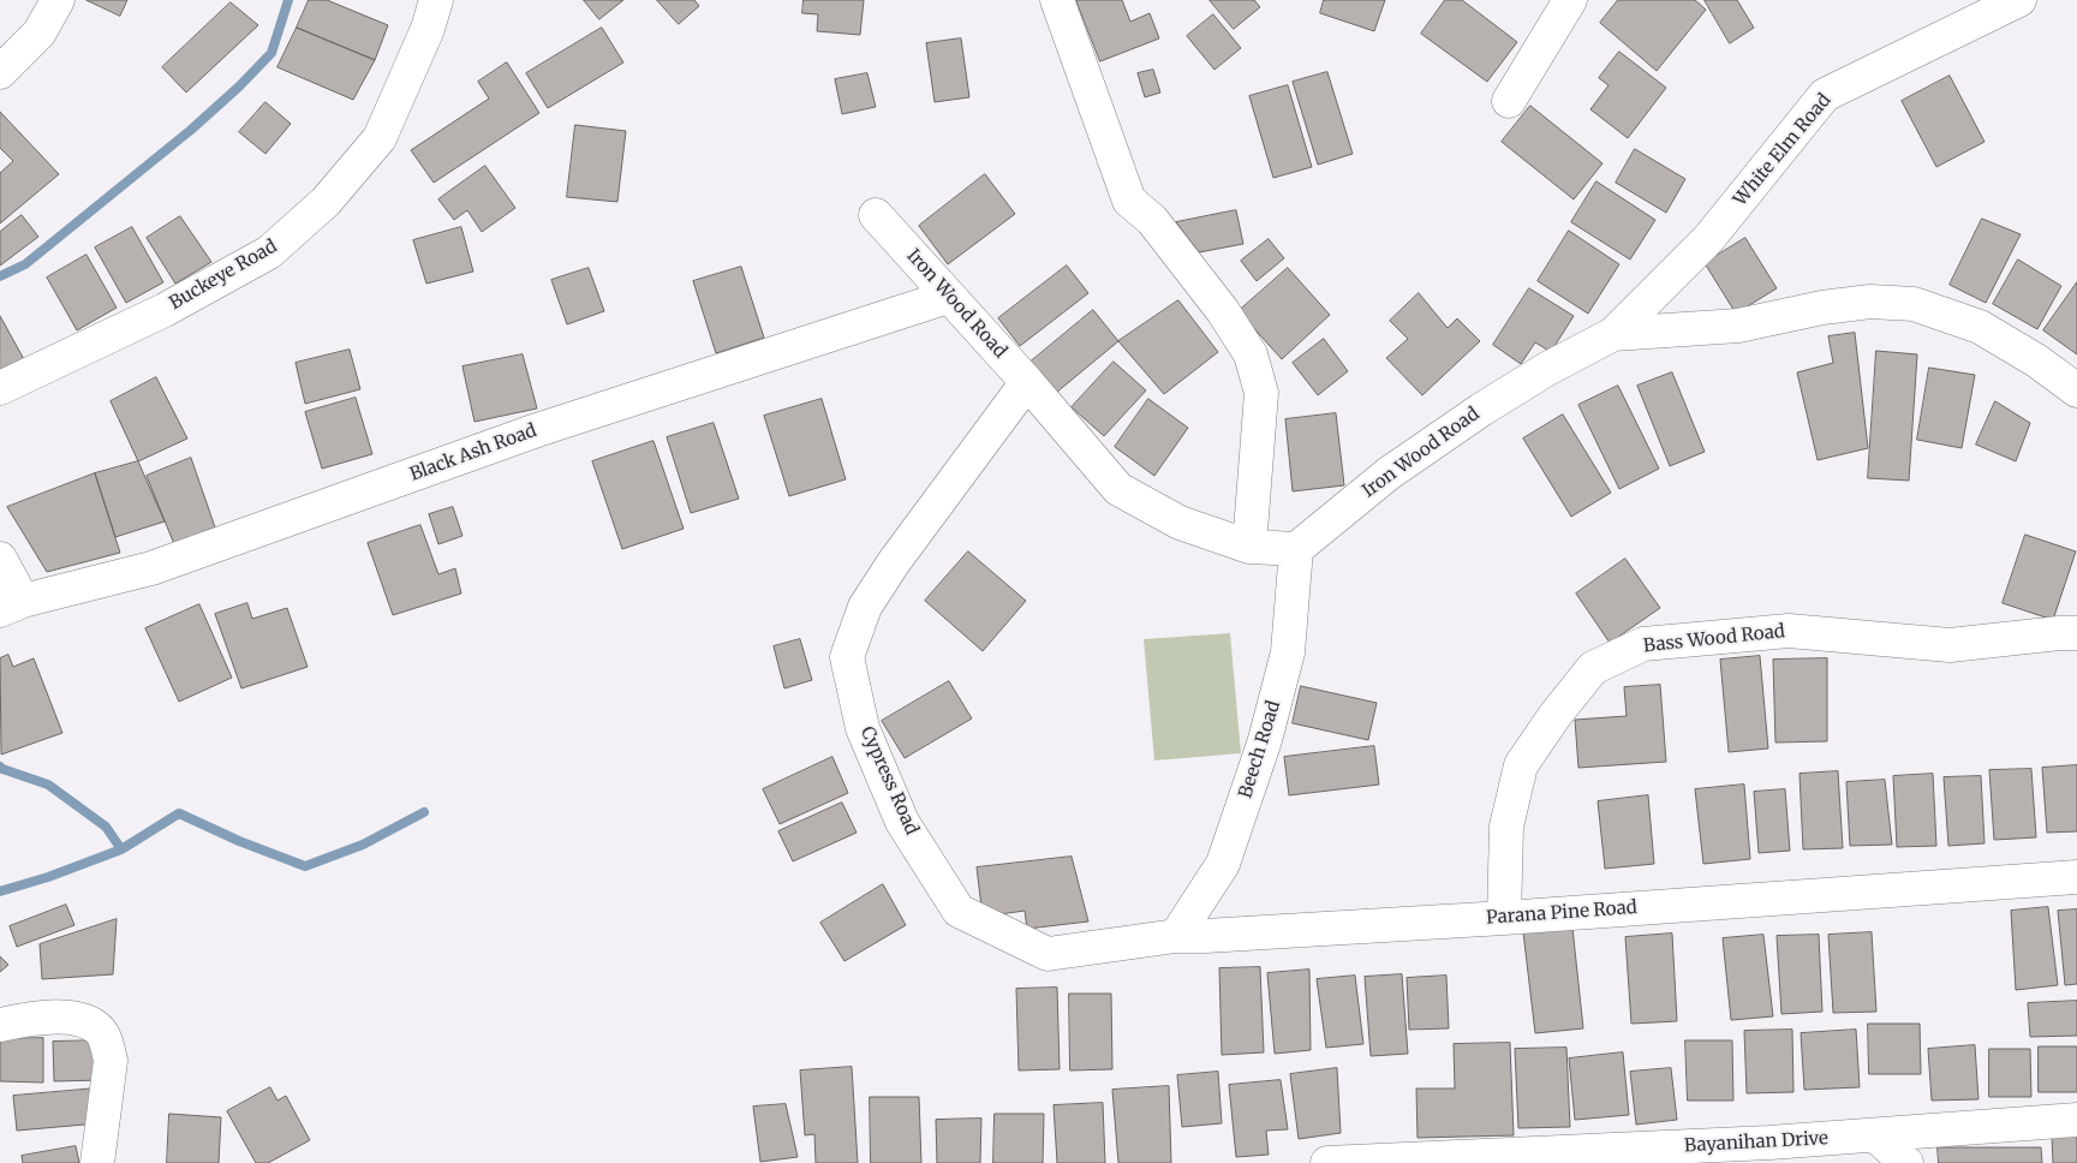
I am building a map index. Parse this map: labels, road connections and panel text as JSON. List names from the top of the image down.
{
  "streets": {
    "street": [
      "White Elm Road",
      "Buckeye Road",
      "Iron Wood Road",
      "Black Ash Road",
      "Bass Wood Road",
      "Beech Road",
      "Cypress Road",
      "Parana Pine Road",
      "Bayanihan Drive"
    ]
  },
  "crossings": [
    ["White Elm Road", "Iron Wood Road"],
    ["Iron Wood Road", "Black Ash Road"],
    ["Iron Wood Road", "Beech Road"],
    ["Iron Wood Road", "Cypress Road"],
    ["Bass Wood Road", "Parana Pine Road"],
    ["Beech Road", "Parana Pine Road"],
    ["Cypress Road", "Parana Pine Road"]
  ]
}
